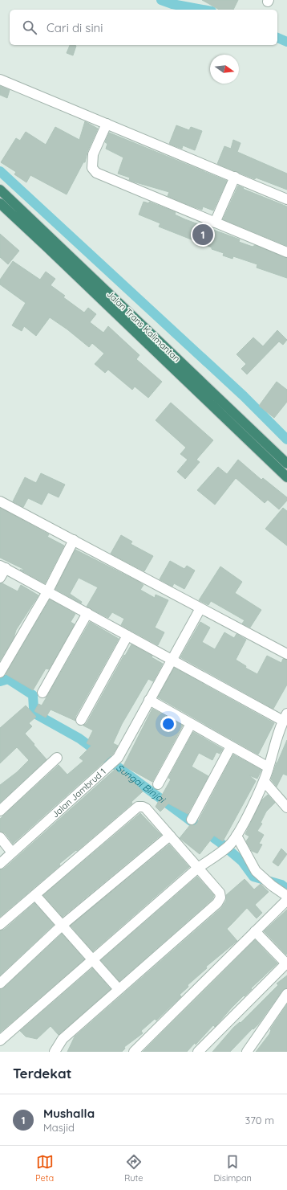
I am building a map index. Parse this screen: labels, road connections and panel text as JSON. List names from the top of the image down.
{
  "streets": {
    "highway": ["Jalan Trans Kalimantan"],
    "street": ["Jalan Jambrud 1"]
  },
  "water": ["Sungai Binjai"],
  "north": "right",
  "page": {
    "search": "Cari di sini",
    "pins": "1",
    "heading": "Terdekat",
    "list": [
      {
        "mark": "1",
        "name": "Mushalla",
        "note": "Masjid",
        "value": "370 m"
      }
    ],
    "nav": ["Peta", "Rute", "Disimpan"]
  }
}
